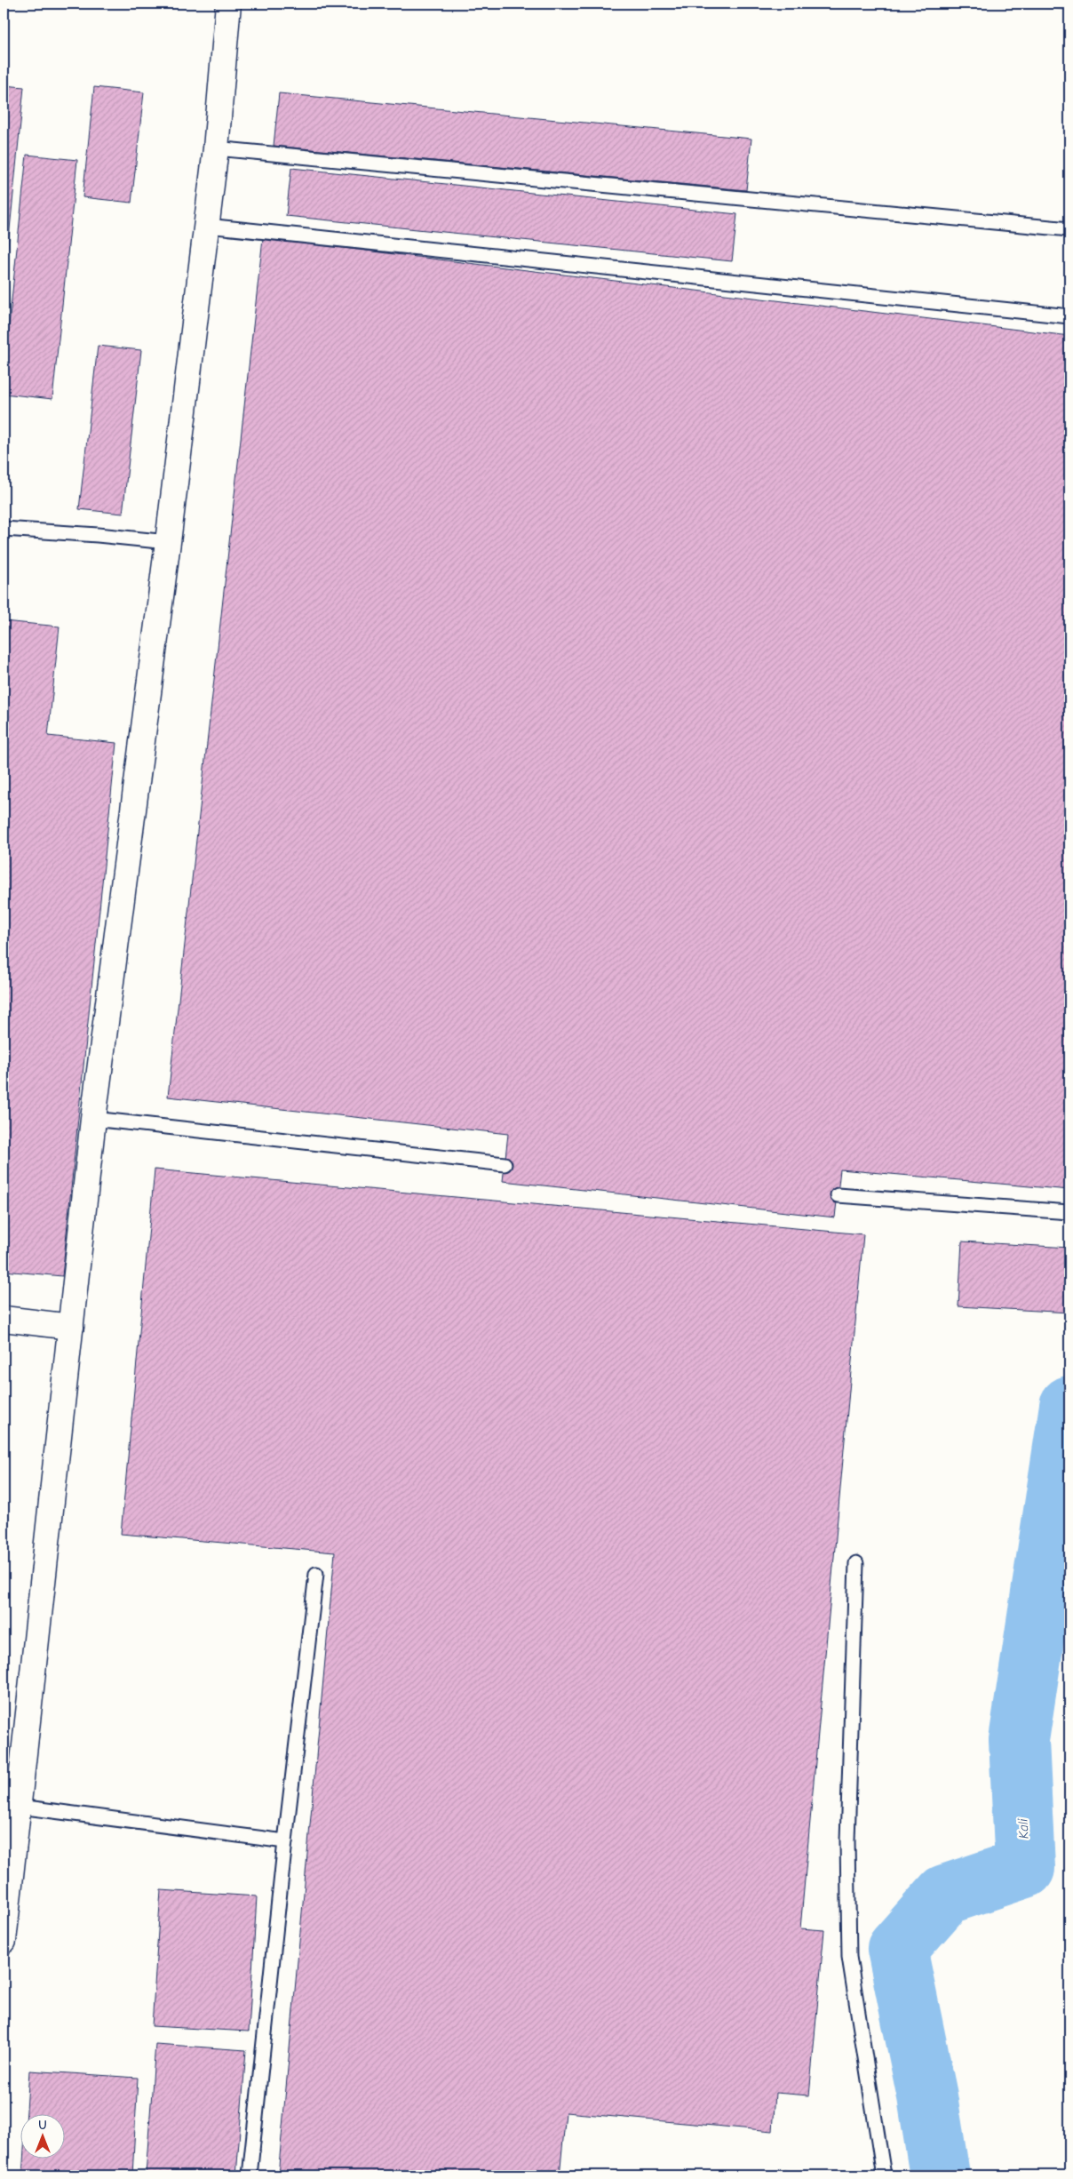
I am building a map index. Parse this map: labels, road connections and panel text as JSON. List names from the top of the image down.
{
  "water": ["Kali"],
  "north": "top"
}
